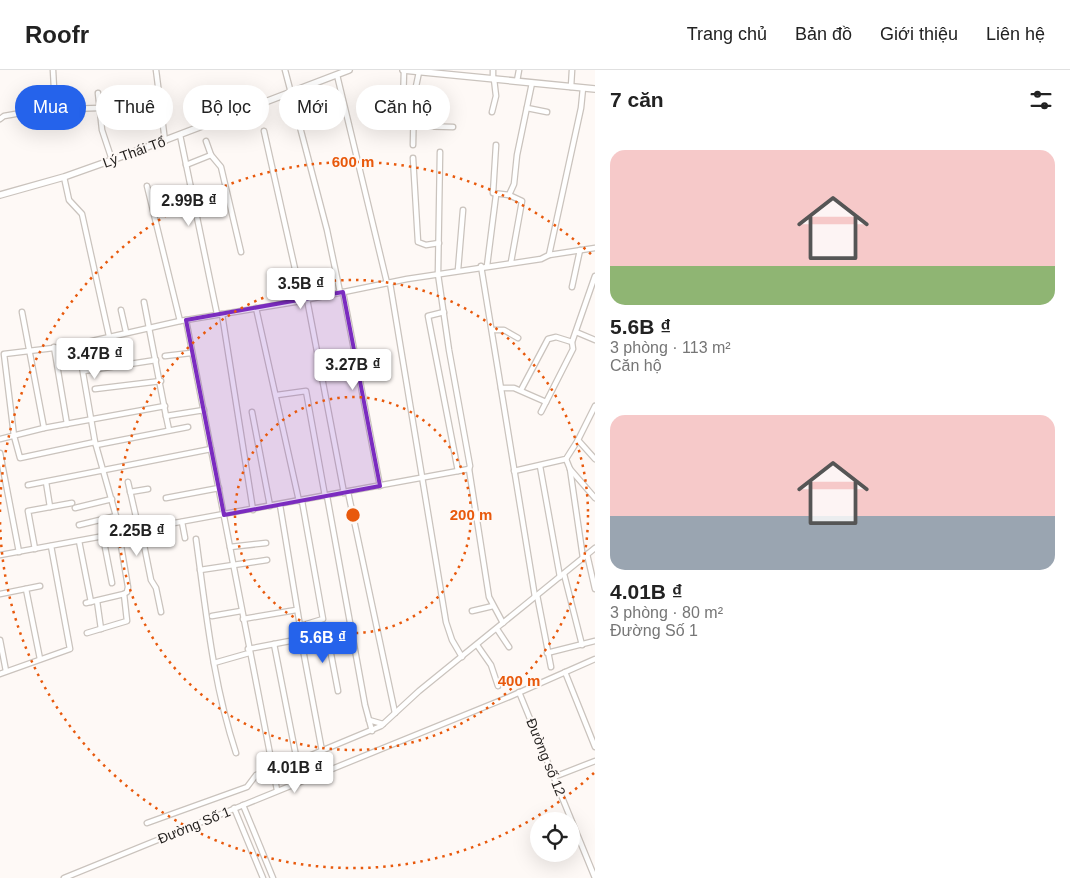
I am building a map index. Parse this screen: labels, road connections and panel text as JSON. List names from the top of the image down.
{
  "streets": {
    "main road": ["Lý Thái Tổ"],
    "street": ["Đường số 12", "Đường Số 1"]
  },
  "crossings": [
    ["Đường số 12", "Đường Số 1"]
  ],
  "page": {
    "header": "Roofr",
    "nav": [
      "Trang chủ",
      "Bản đồ",
      "Giới thiệu",
      "Liên hệ"
    ],
    "heading": "7 căn",
    "chip": [
      "Mua",
      "Thuê",
      "Bộ lọc",
      "Mới",
      "Căn hộ"
    ],
    "list": [
      {
        "name": "5.6B ₫",
        "note": "3 phòng · 113 m² · Căn hộ"
      },
      {
        "name": "4.01B ₫",
        "note": "3 phòng · 80 m² · Đường Số 1"
      }
    ],
    "price": [
      "2.99B ₫",
      "3.5B ₫",
      "3.47B ₫",
      "3.27B ₫",
      "2.25B ₫",
      "5.6B ₫",
      "4.01B ₫"
    ]
  },
  "rings": ["600 m", "200 m", "400 m"]
}
